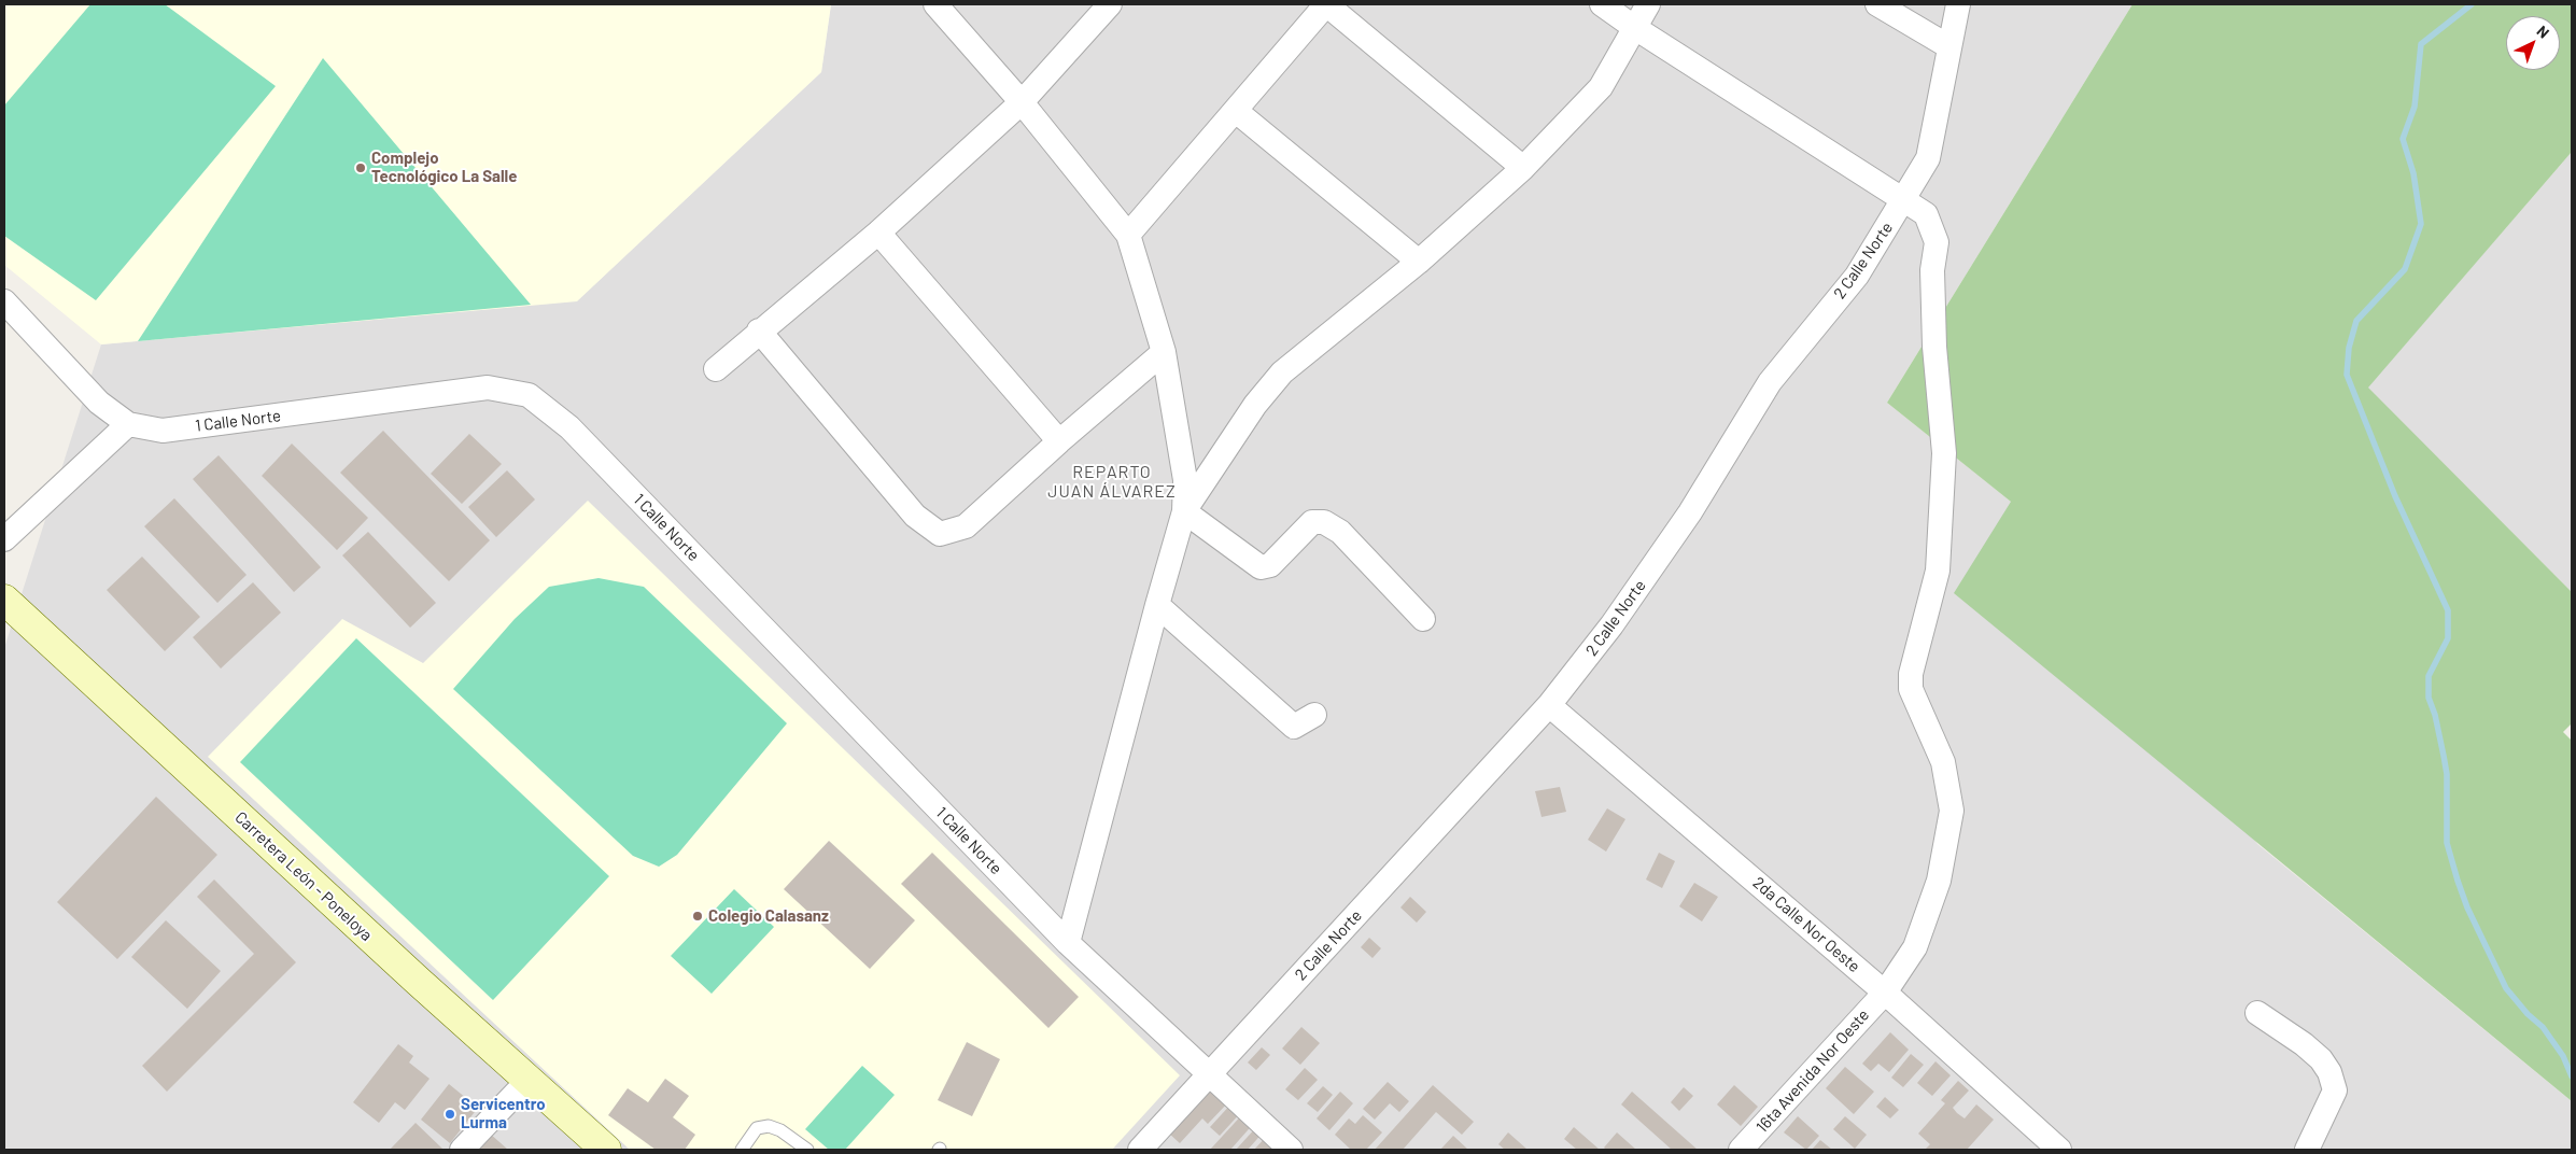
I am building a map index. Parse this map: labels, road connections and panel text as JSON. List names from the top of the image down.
{
  "streets": {
    "main road": ["Carretera León - Poneloya"],
    "street": [
      "2 Calle Norte",
      "1 Calle Norte",
      "2da Calle Nor Oeste",
      "16ta Avenida Nor Oeste"
    ]
  },
  "crossings": [
    ["2 Calle Norte", "1 Calle Norte"],
    ["2 Calle Norte", "2da Calle Nor Oeste"],
    ["2 Calle Norte", "16ta Avenida Nor Oeste"],
    ["2da Calle Nor Oeste", "16ta Avenida Nor Oeste"]
  ],
  "districts": ["REPARTO JUAN ÁLVAREZ"],
  "places": ["Complejo Tecnológico La Salle", "Colegio Calasanz", "Servicentro Lurma"],
  "north": "top right"
}
